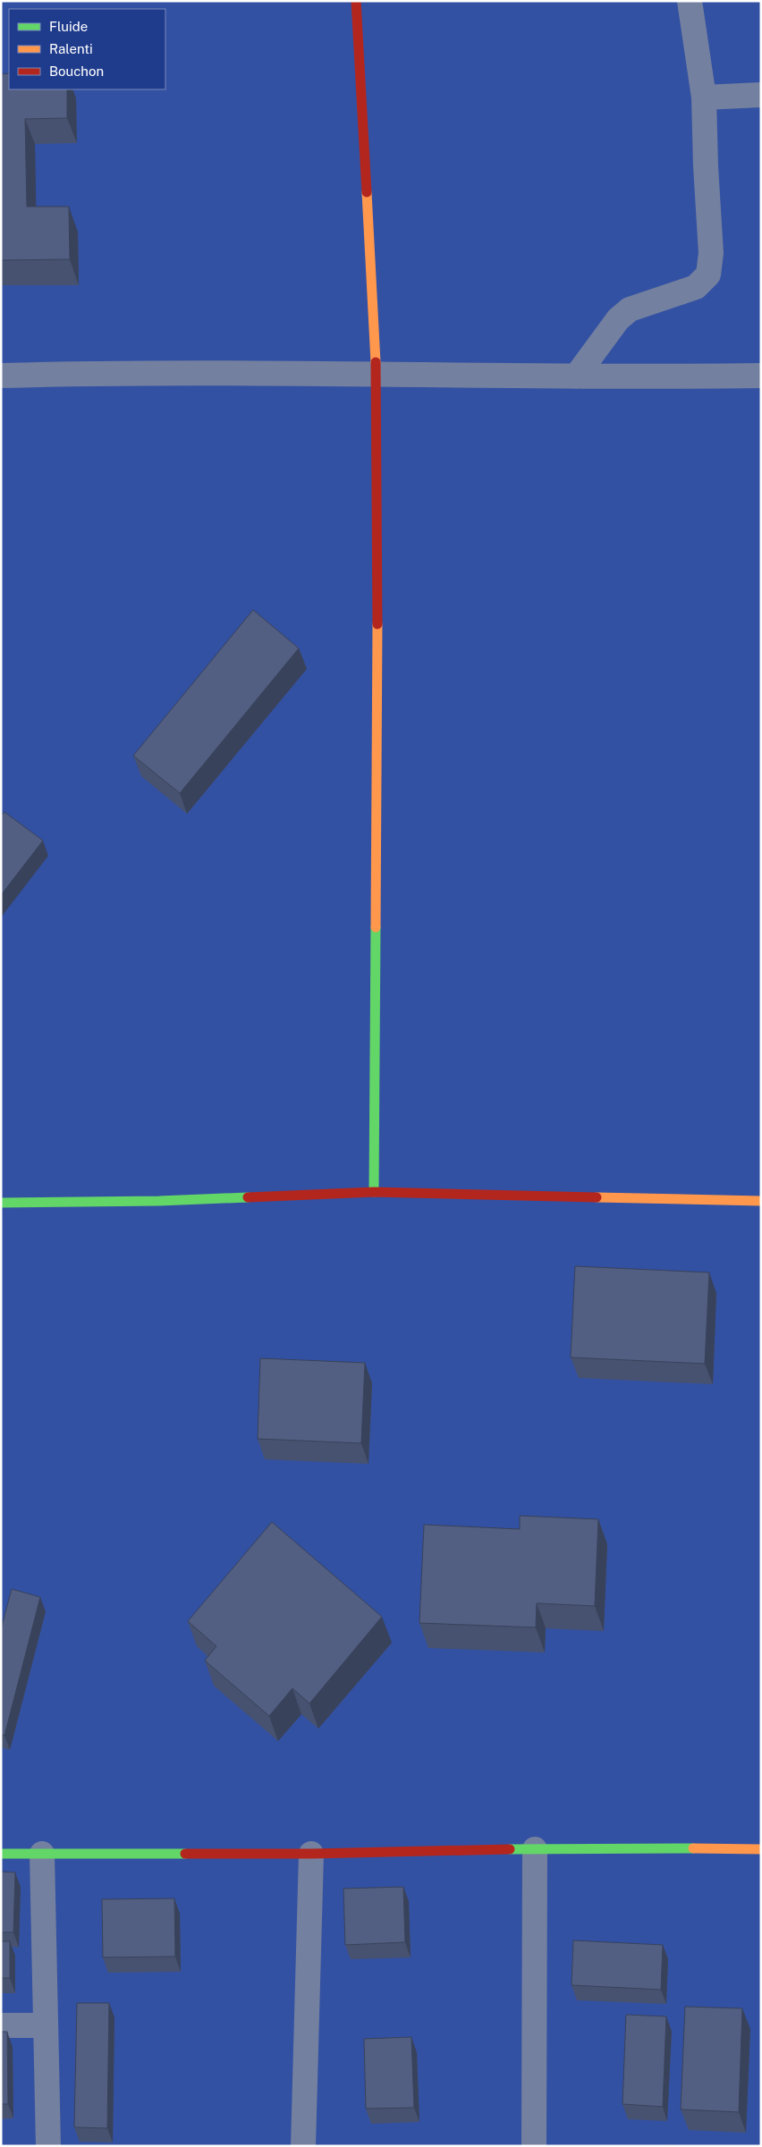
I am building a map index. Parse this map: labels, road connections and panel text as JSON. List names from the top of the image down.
{
  "legend": ["Fluide", "Ralenti", "Bouchon"]
}
